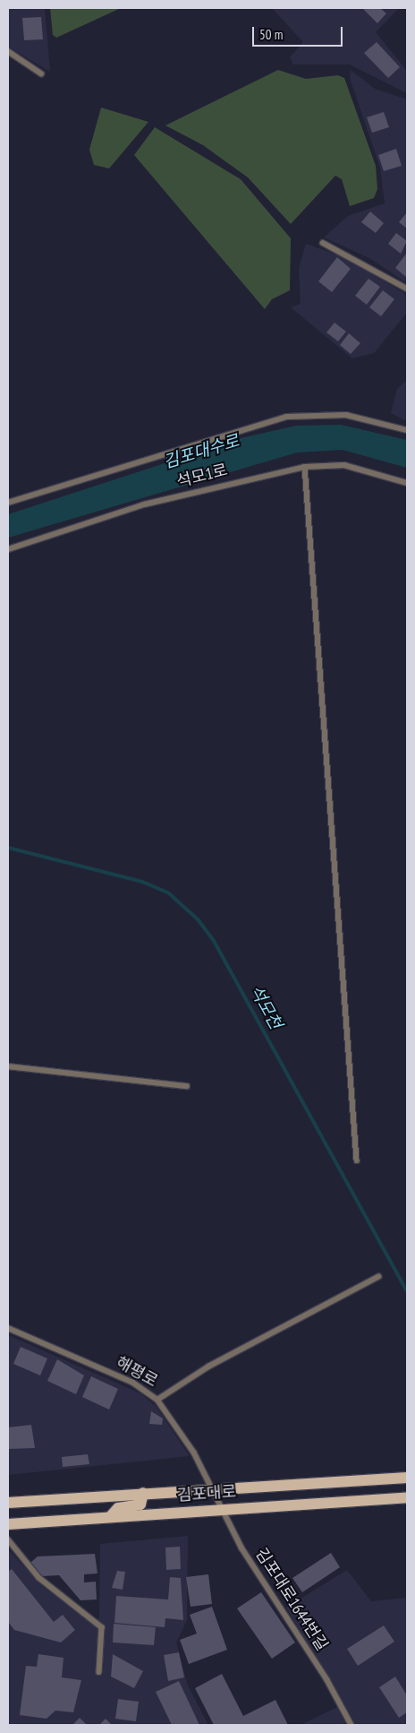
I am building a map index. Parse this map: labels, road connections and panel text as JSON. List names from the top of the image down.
{
  "streets": {
    "main road": ["김포대로"],
    "lane": ["석모1로", "해평로", "김포대로1644번길"]
  },
  "crossings": [
    ["해평로", "김포대로"],
    ["해평로", "김포대로1644번길"],
    ["김포대로", "김포대로1644번길"]
  ],
  "water": ["김포대수로", "석모천"],
  "scale_bar": "50 m"
}
